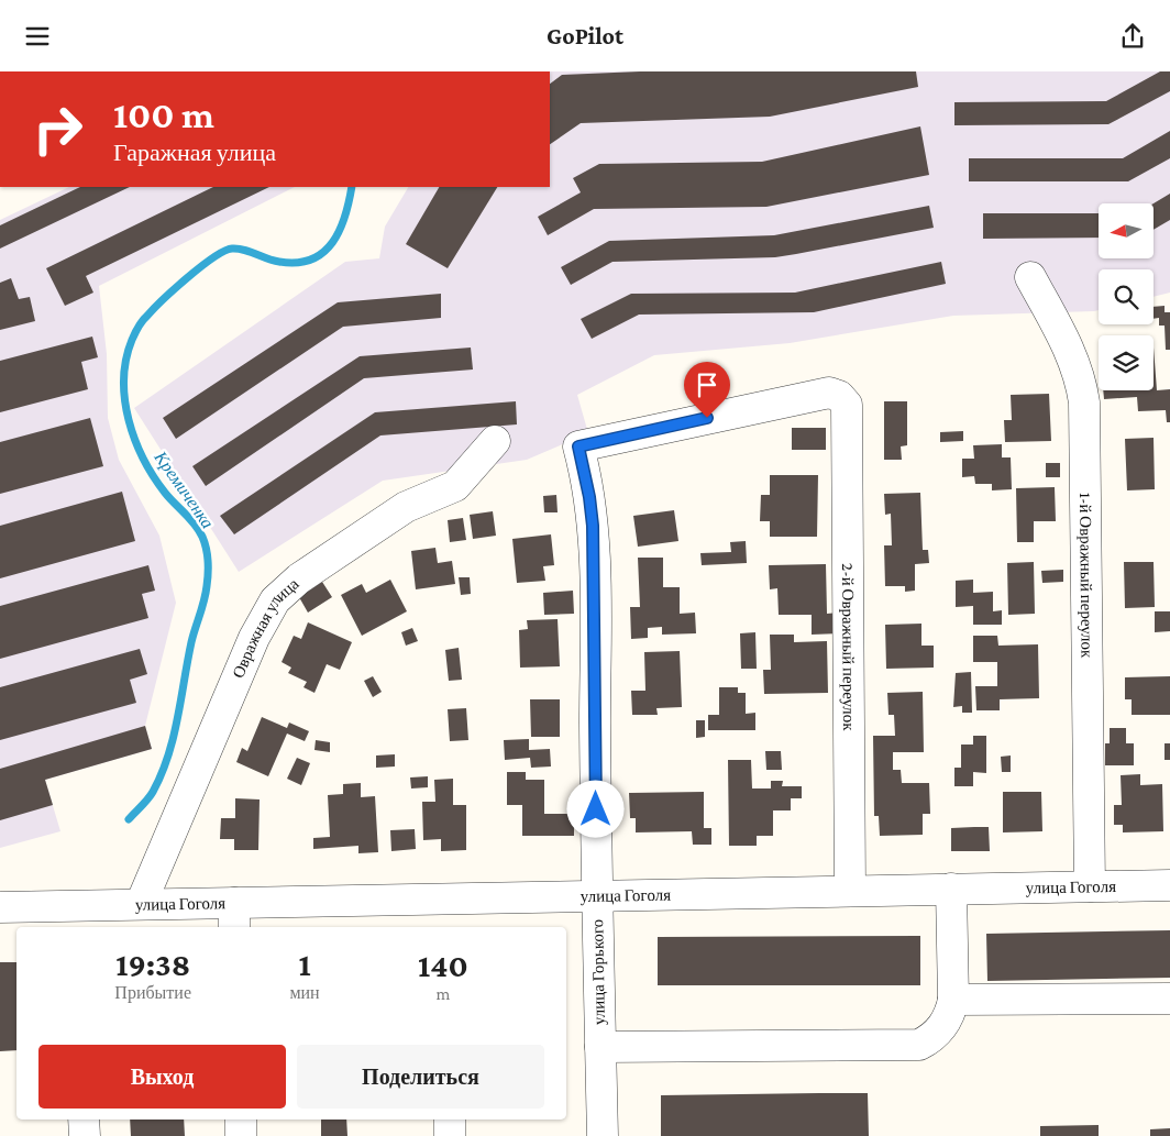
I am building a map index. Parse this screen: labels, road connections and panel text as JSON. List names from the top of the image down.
{
  "streets": {
    "street": [
      "1-й Овражный переулок",
      "Овражная улица",
      "2-й Овражный переулок",
      "улица Гоголя",
      "улица Горького"
    ]
  },
  "crossings": [
    ["1-й Овражный переулок", "улица Гоголя"],
    ["Овражная улица", "улица Гоголя"],
    ["2-й Овражный переулок", "улица Гоголя"],
    ["2-й Овражный переулок", "улица Горького"],
    ["улица Гоголя", "улица Горького"]
  ],
  "water": ["Кремиченка"],
  "north": "left",
  "page": {
    "header": "GoPilot",
    "turn": ["100 m", "Гаражная улица"],
    "eta": [
      "19:38",
      "Прибытие",
      "1",
      "мин",
      "140",
      "m"
    ],
    "buttons": ["Выход", "Поделиться"]
  }
}
